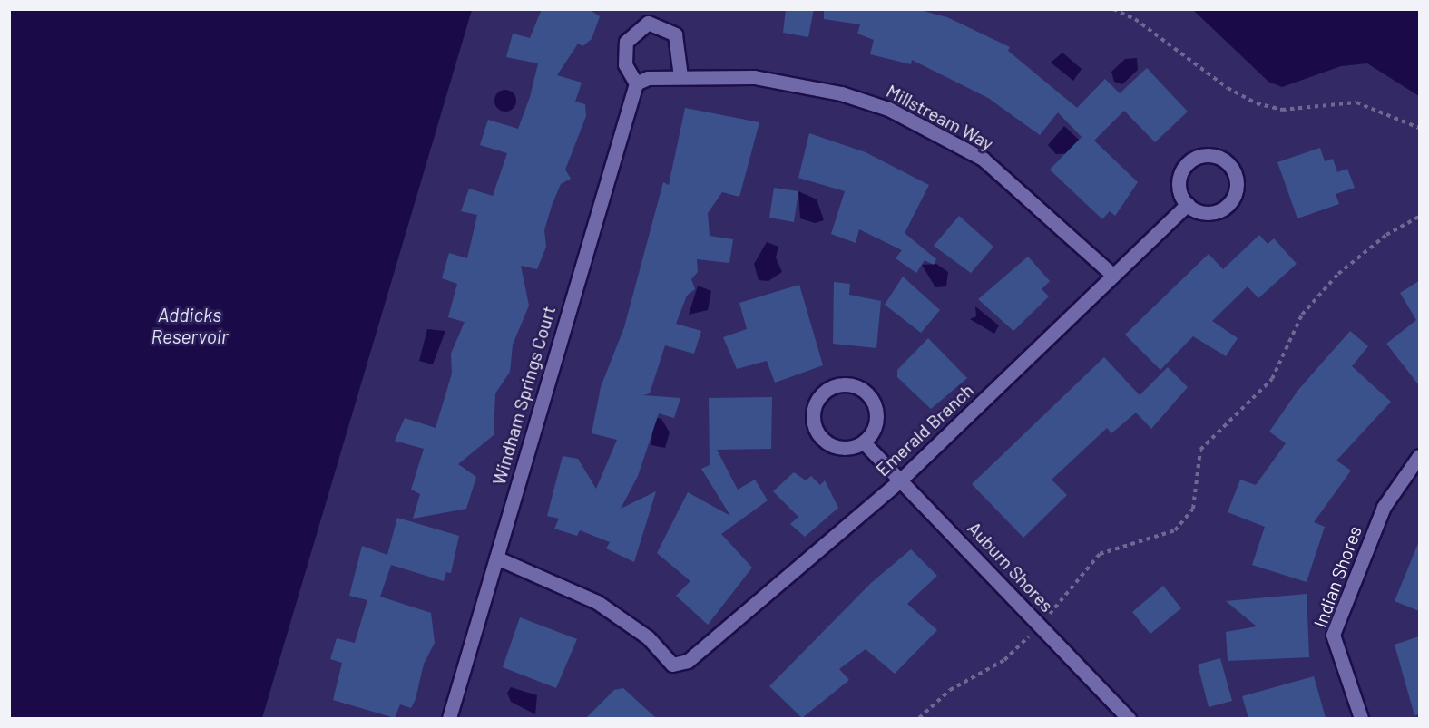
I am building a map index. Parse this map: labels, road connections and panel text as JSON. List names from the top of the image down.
{
  "streets": {
    "street": [
      "Millstream Way",
      "Windham Springs Court",
      "Emerald Branch",
      "Auburn Shores",
      "Indian Shores"
    ]
  },
  "crossings": [
    ["Millstream Way", "Windham Springs Court"],
    ["Millstream Way", "Emerald Branch"],
    ["Windham Springs Court", "Emerald Branch"],
    ["Emerald Branch", "Auburn Shores"]
  ],
  "water": ["Addicks Reservoir"]
}
